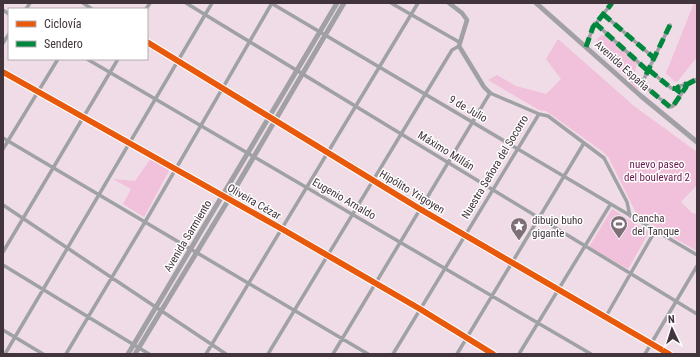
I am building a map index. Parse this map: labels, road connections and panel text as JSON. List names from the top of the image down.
{
  "streets": {
    "main road": ["Avenida España", "Avenida Sarmiento"],
    "street": [
      "9 de Julio",
      "Máximo Millán",
      "Nuestra Señora del Socorro",
      "Hipólito Yrigoyen",
      "Eugenio Arnaldo",
      "Oliveira Cézar"
    ]
  },
  "crossings": [
    ["9 de Julio", "Nuestra Señora del Socorro"],
    ["9 de Julio", "Avenida Sarmiento"],
    ["Máximo Millán", "Nuestra Señora del Socorro"],
    ["Máximo Millán", "Avenida Sarmiento"],
    ["Nuestra Señora del Socorro", "Hipólito Yrigoyen"],
    ["Nuestra Señora del Socorro", "Eugenio Arnaldo"],
    ["Nuestra Señora del Socorro", "Oliveira Cézar"],
    ["Hipólito Yrigoyen", "Avenida Sarmiento"],
    ["Eugenio Arnaldo", "Avenida Sarmiento"],
    ["Oliveira Cézar", "Avenida Sarmiento"]
  ],
  "parks": ["nuevo paseo del boulevard 2"],
  "places": {
    "sports": ["Cancha del Tanque"],
    "place": ["dibujo buho gigante"]
  },
  "legend": ["Ciclovía", "Sendero"],
  "north": "top"
}
